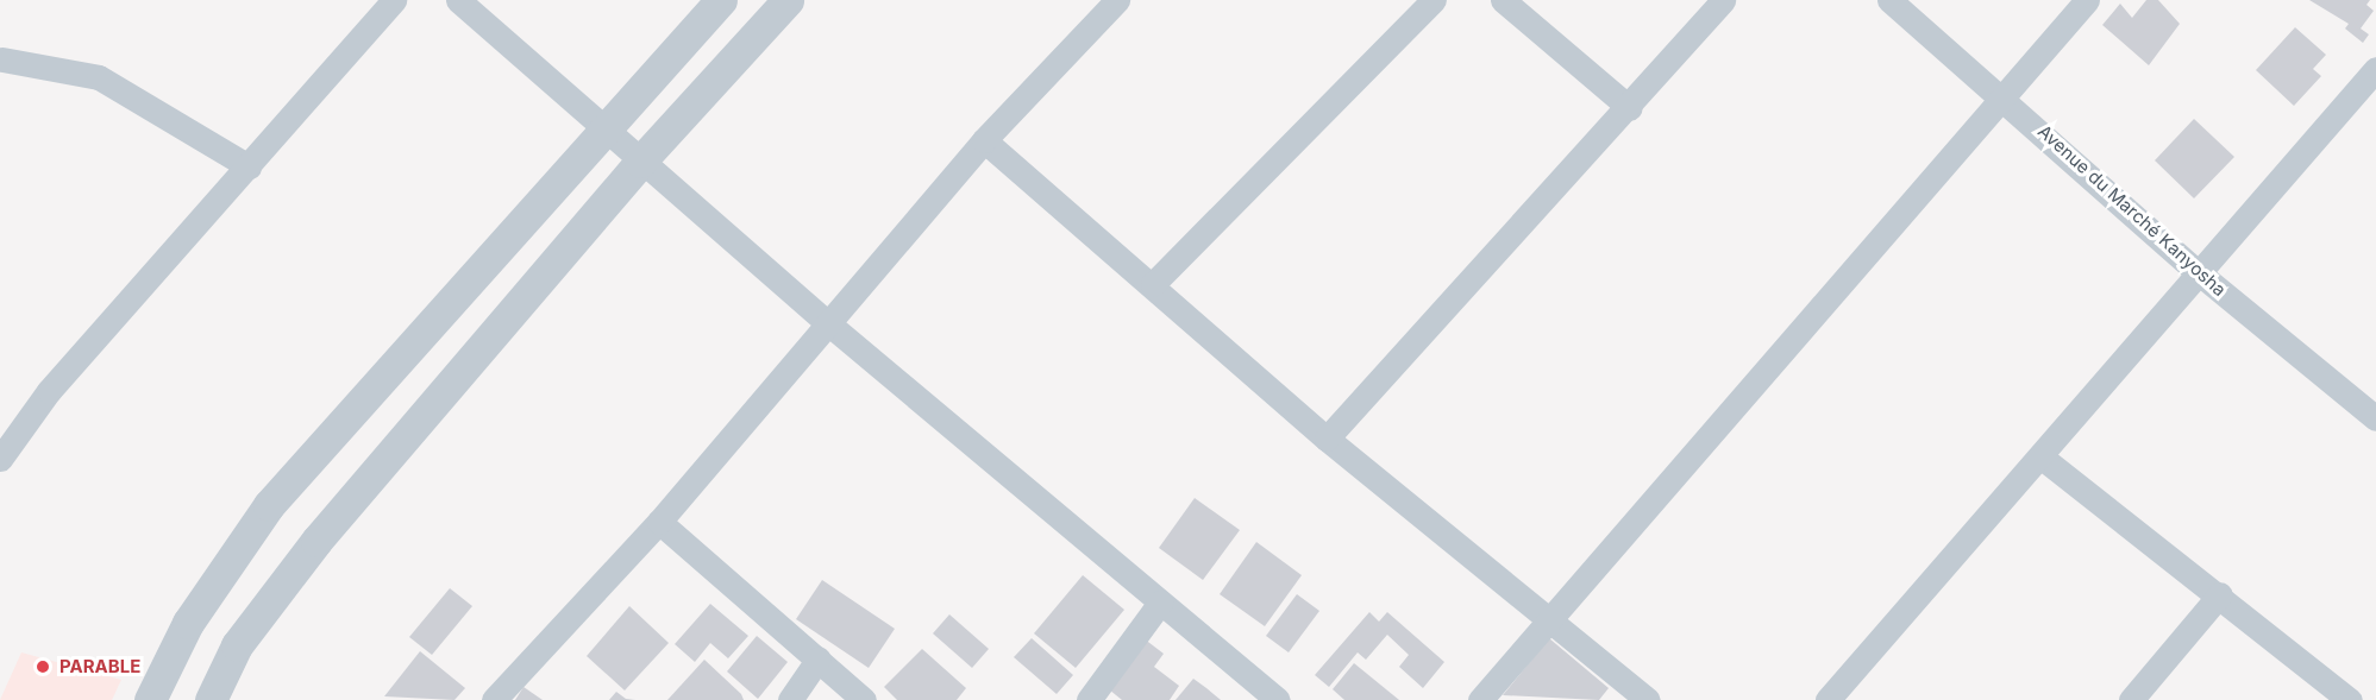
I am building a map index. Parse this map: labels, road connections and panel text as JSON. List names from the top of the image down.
{
  "streets": {
    "street": ["Avenue du Marché Kanyosha"]
  },
  "places": ["PARABLE"]
}
